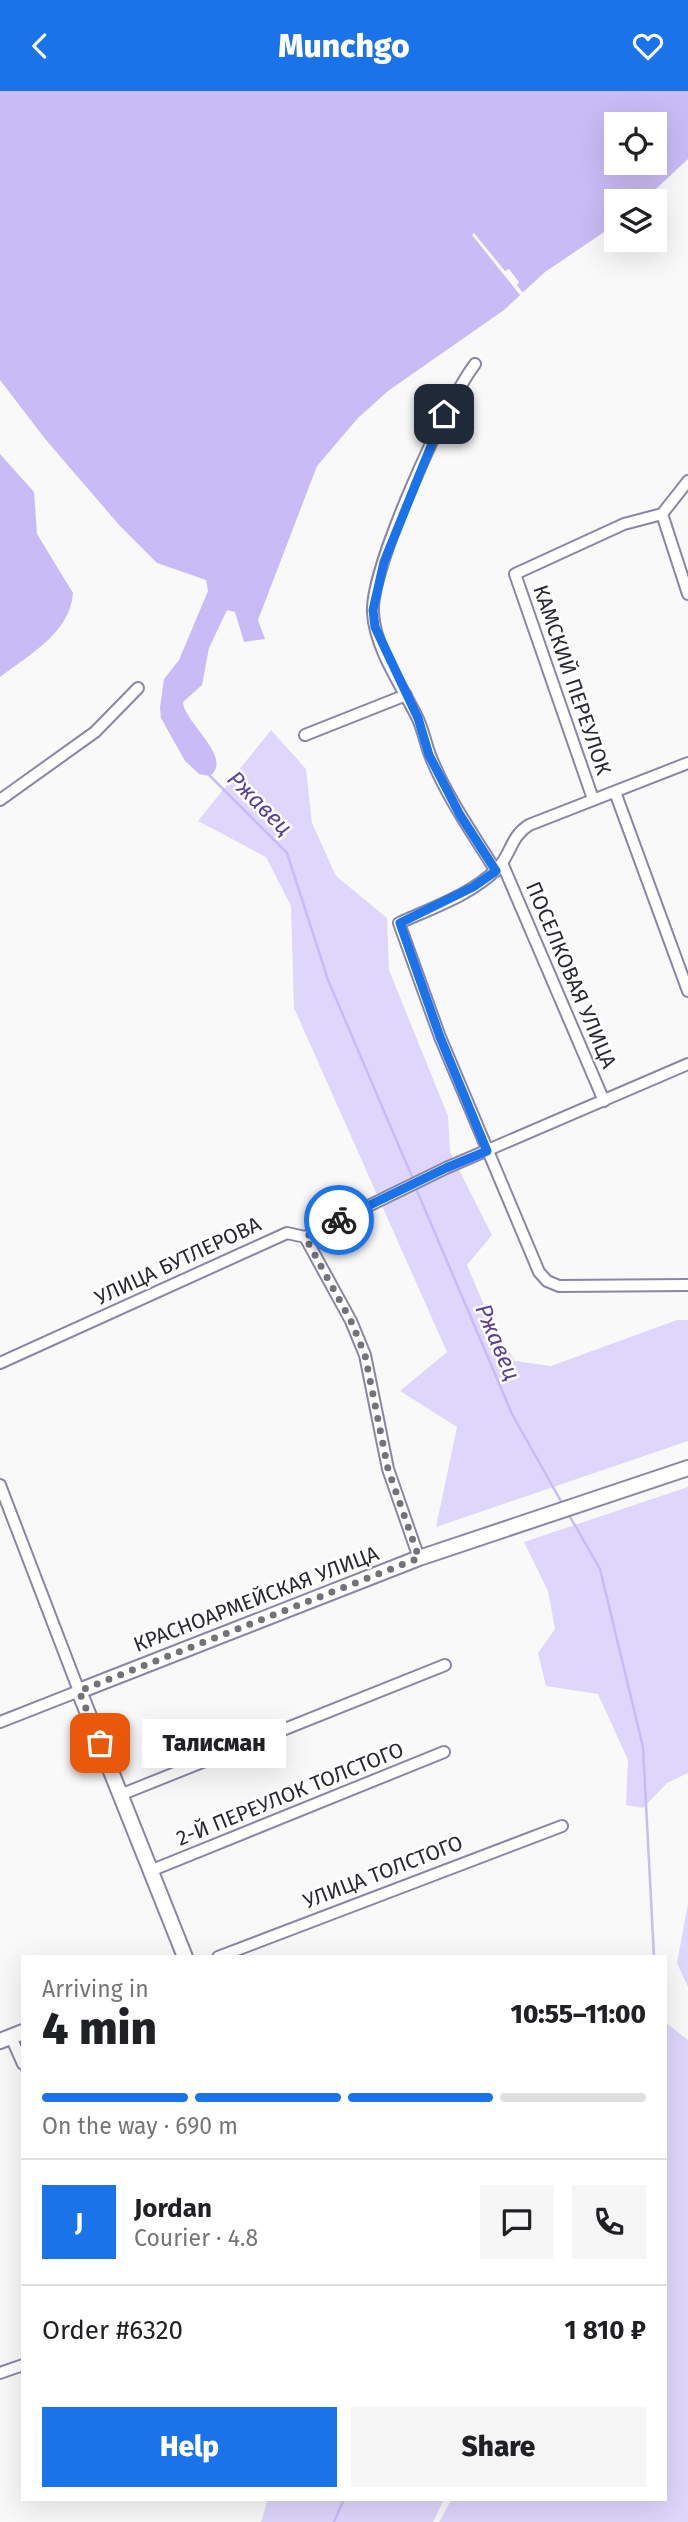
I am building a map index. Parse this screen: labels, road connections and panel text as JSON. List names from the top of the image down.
{
  "streets": {
    "street": [
      "КАМСКИЙ ПЕРЕУЛОК",
      "ПОСЕЛКОВАЯ УЛИЦА",
      "УЛИЦА БУТЛЕРОВА",
      "КРАСНОАРМЕЙСКАЯ УЛИЦА",
      "2-Й ПЕРЕУЛОК ТОЛСТОГО",
      "УЛИЦА ТОЛСТОГО"
    ]
  },
  "crossings": [
    ["ПОСЕЛКОВАЯ УЛИЦА", "УЛИЦА БУТЛЕРОВА"]
  ],
  "water": ["Ржавец"],
  "places": ["Талисман"],
  "page": {
    "header": "Munchgo",
    "bubble": "Талисман",
    "heading": ["4 min", "Arriving in", "10:55–11:00"],
    "panel": [
      "Jordan",
      "Courier · 4.8",
      "Order #6320",
      "1 810 ₽"
    ],
    "bar": "On the way · 690 m",
    "round": "J",
    "buttons": ["Help", "Share"]
  }
}
